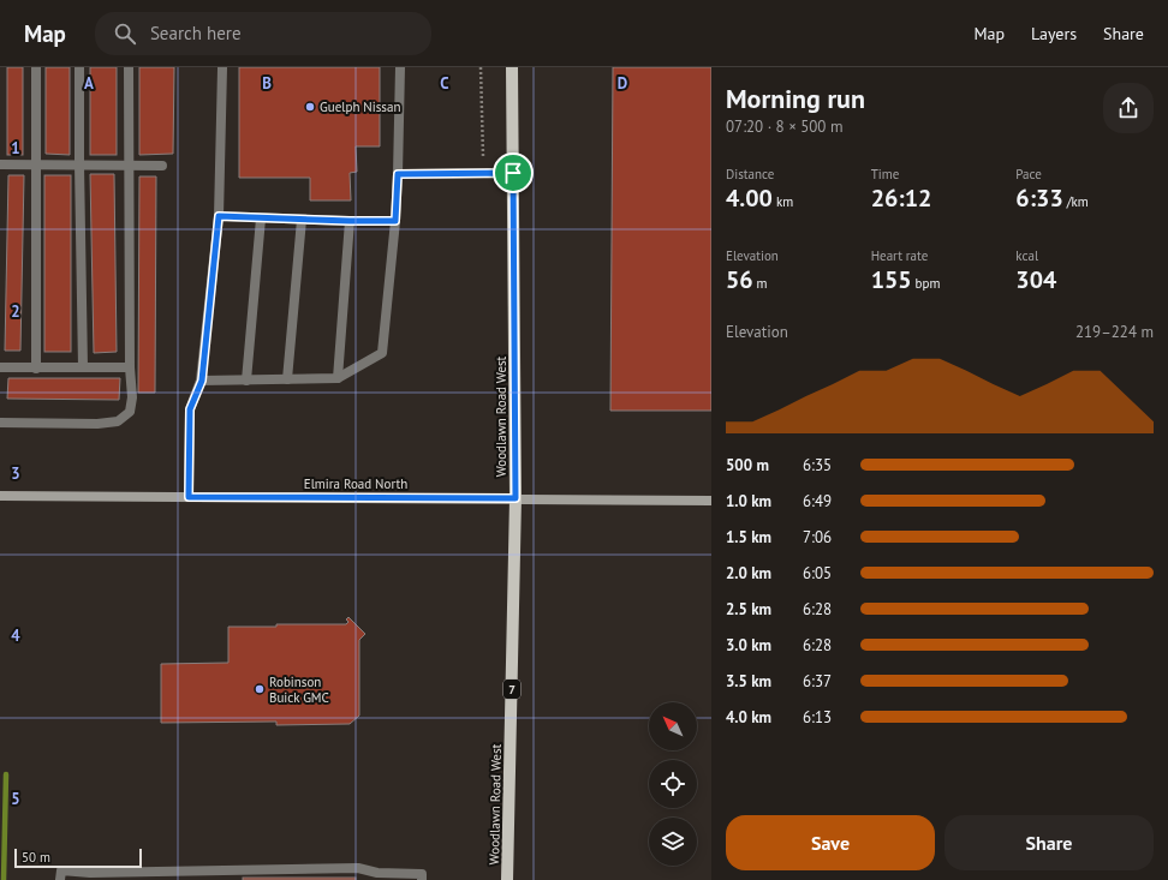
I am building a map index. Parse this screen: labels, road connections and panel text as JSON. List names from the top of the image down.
{
  "streets": {
    "main road": ["Woodlawn Road West", "Elmira Road North", "7"]
  },
  "crossings": [
    ["Woodlawn Road West", "Elmira Road North"]
  ],
  "places": ["Guelph Nissan", "Robinson Buick GMC"],
  "scale_bar": "50 m",
  "north": "top left",
  "page": {
    "header": "Map",
    "search": "Search here",
    "nav": ["Map", "Layers", "Share"],
    "heading": ["Morning run", "07:20 · 8 × 500 m"],
    "stats": [
      ["Distance", "4.00 km"],
      ["Time", "26:12"],
      ["Pace", "6:33 /km"],
      ["Elevation", "56 m"],
      ["Heart rate", "155 bpm"],
      ["kcal", "304"]
    ],
    "chart": ["Elevation", "219–224 m"],
    "list": [
      {
        "name": "500 m",
        "note": "6:35"
      },
      {
        "name": "1.0 km",
        "note": "6:49"
      },
      {
        "name": "1.5 km",
        "note": "7:06"
      },
      {
        "name": "2.0 km",
        "note": "6:05"
      },
      {
        "name": "2.5 km",
        "note": "6:28"
      },
      {
        "name": "3.0 km",
        "note": "6:28"
      },
      {
        "name": "3.5 km",
        "note": "6:37"
      },
      {
        "name": "4.0 km",
        "note": "6:13"
      }
    ],
    "buttons": ["Save", "Share"],
    "scale": "50 m"
  },
  "grid": {
    "columns": [
      "A",
      "B",
      "C",
      "D"
    ],
    "rows": [
      "1",
      "2",
      "3",
      "4",
      "5"
    ]
  }
}
